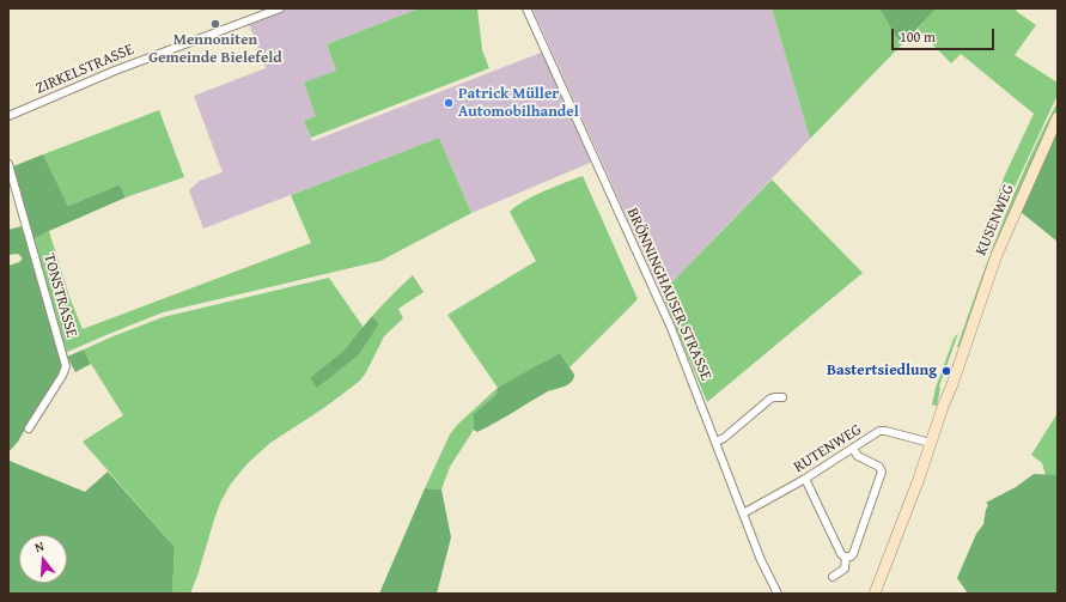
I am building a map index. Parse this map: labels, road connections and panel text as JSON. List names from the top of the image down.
{
  "streets": {
    "street": [
      "ZIRKELSTRASSE",
      "KUSENWEG",
      "BRÖNNINGHAUSER STRASSE",
      "TONSTRASSE",
      "RUTENWEG"
    ]
  },
  "crossings": [
    ["KUSENWEG", "RUTENWEG"],
    ["BRÖNNINGHAUSER STRASSE", "RUTENWEG"]
  ],
  "places": ["Mennoniten Gemeinde Bielefeld", "Patrick Müller Automobilhandel", "Bastertsiedlung"],
  "scale_bar": "100 m",
  "north": "top"
}
